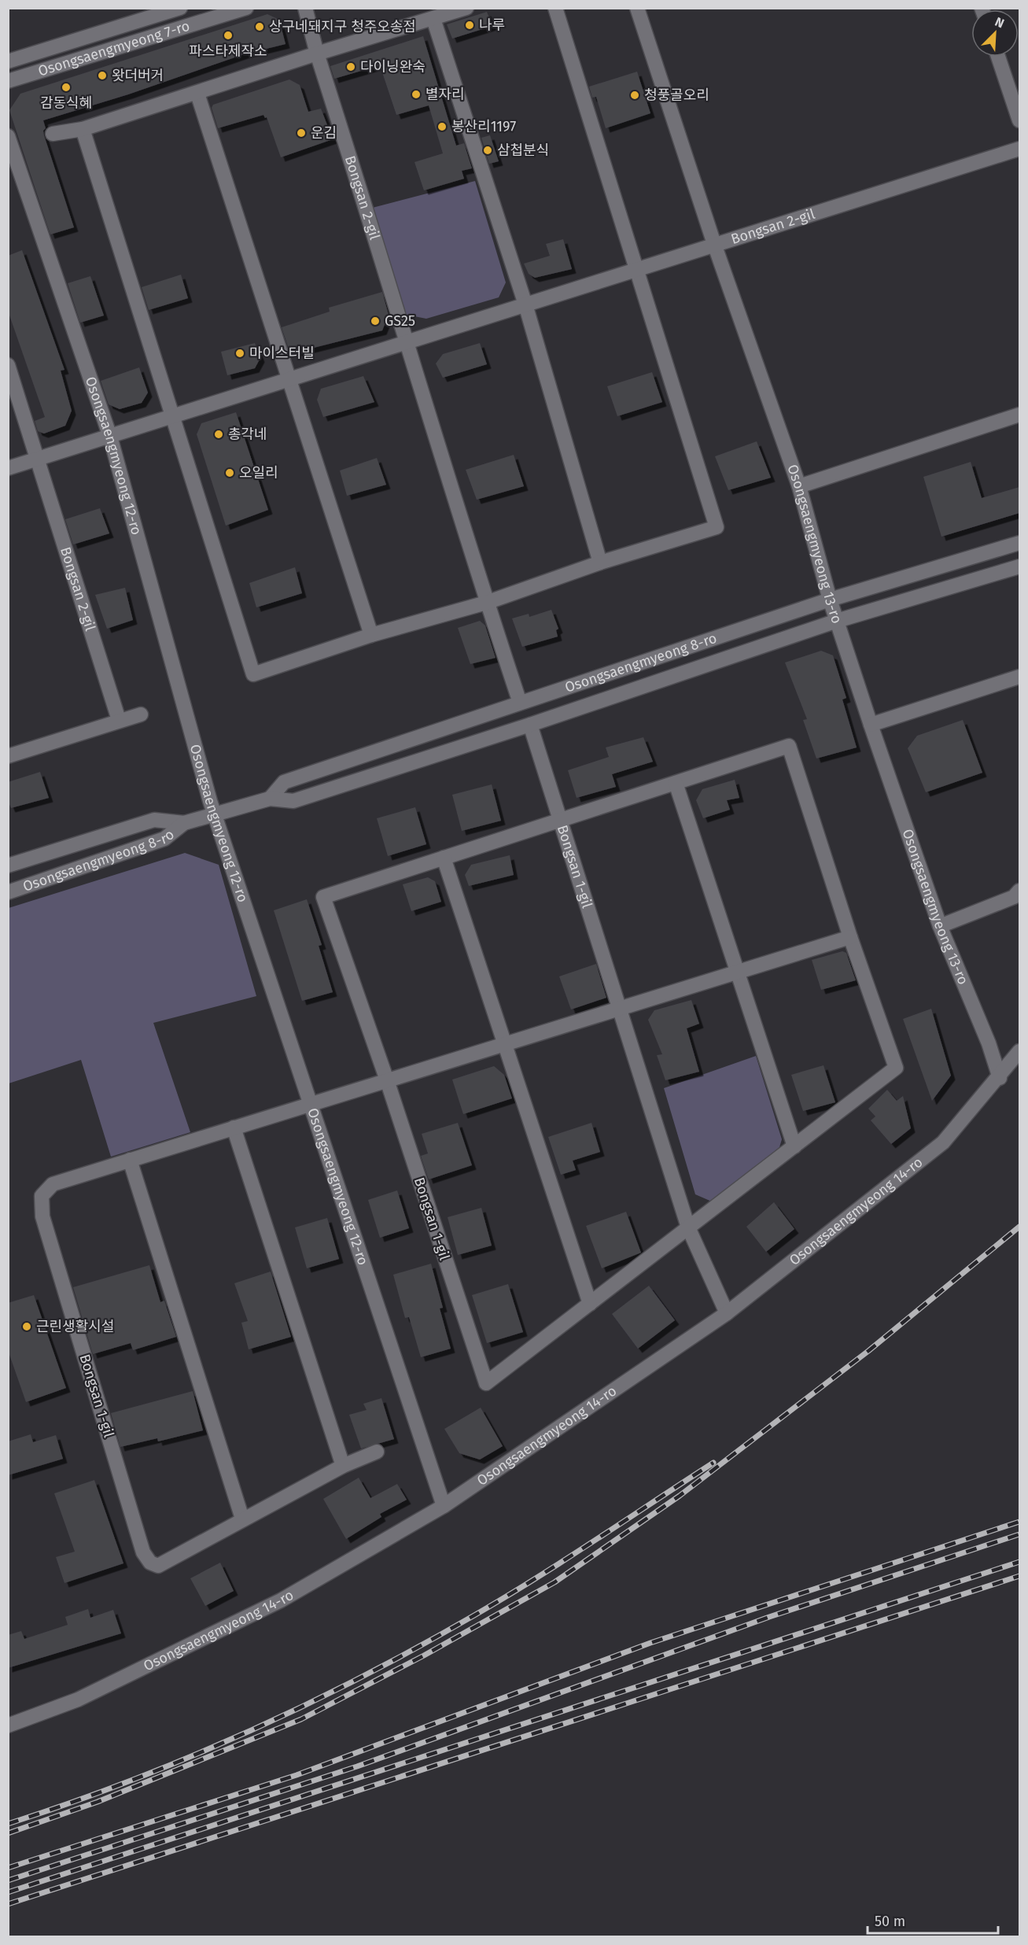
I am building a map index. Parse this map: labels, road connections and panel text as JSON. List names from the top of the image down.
{
  "streets": {
    "street": [
      "Osongsaengmyeong 7-ro",
      "Bongsan 2-gil",
      "Osongsaengmyeong 12-ro",
      "Osongsaengmyeong 13-ro",
      "Osongsaengmyeong 8-ro",
      "Bongsan 1-gil",
      "Osongsaengmyeong 14-ro"
    ]
  },
  "crossings": [
    ["Bongsan 2-gil", "Osongsaengmyeong 12-ro"],
    ["Bongsan 2-gil", "Osongsaengmyeong 13-ro"],
    ["Bongsan 2-gil", "Osongsaengmyeong 8-ro"],
    ["Osongsaengmyeong 12-ro", "Osongsaengmyeong 8-ro"],
    ["Osongsaengmyeong 12-ro", "Bongsan 1-gil"],
    ["Osongsaengmyeong 12-ro", "Osongsaengmyeong 14-ro"],
    ["Osongsaengmyeong 13-ro", "Osongsaengmyeong 8-ro"],
    ["Osongsaengmyeong 13-ro", "Osongsaengmyeong 14-ro"],
    ["Osongsaengmyeong 8-ro", "Bongsan 1-gil"],
    ["Bongsan 1-gil", "Osongsaengmyeong 14-ro"]
  ],
  "places": [
    "나루",
    "상구네돼지구 청주오송점",
    "파스타제작소",
    "다이닝완숙",
    "왓더버거",
    "감동식혜",
    "별자리",
    "청풍골오리",
    "봉산리1197",
    "운김",
    "삼첩분식",
    "GS25",
    "마이스터빌",
    "총각네",
    "오일리",
    "근린생활시설"
  ],
  "scale_bar": "50 m",
  "north": "top right"
}
